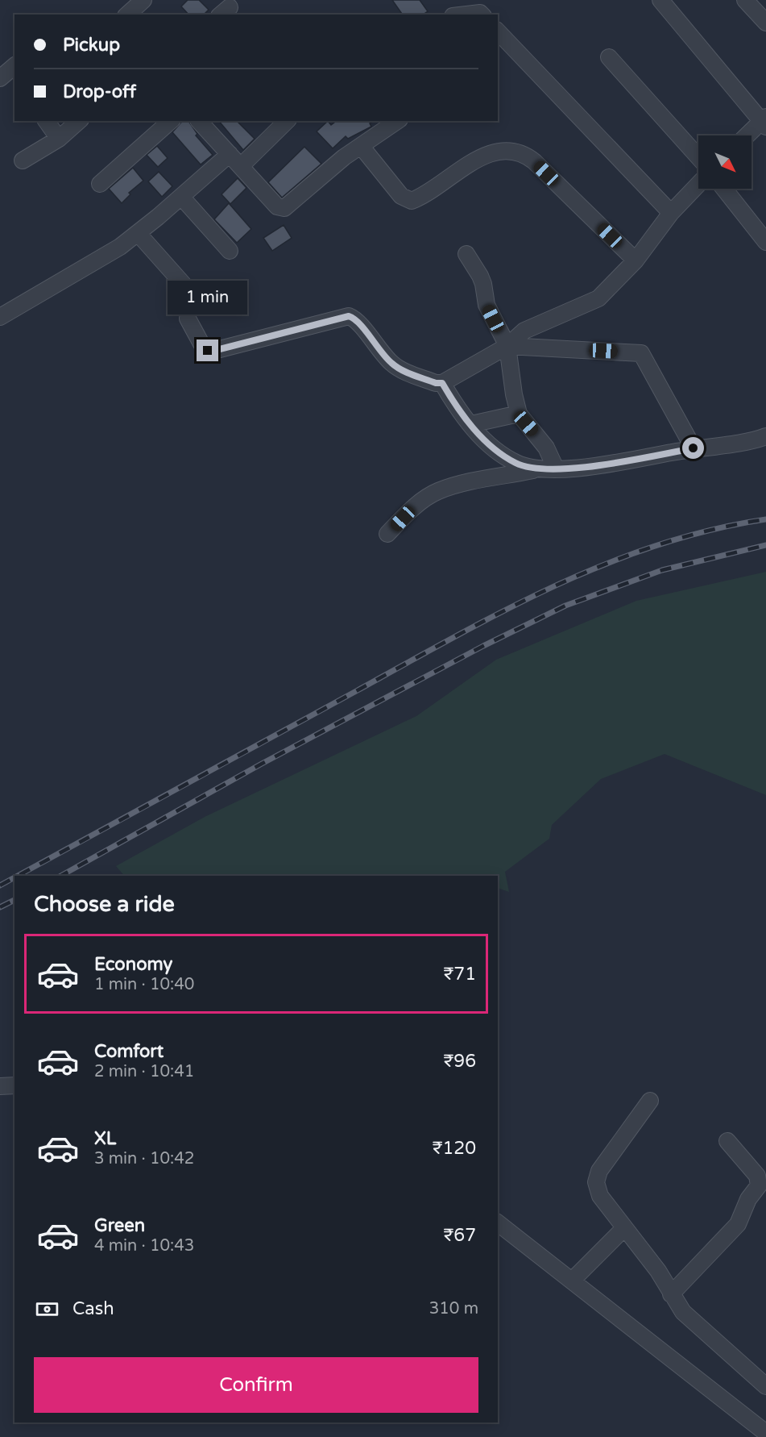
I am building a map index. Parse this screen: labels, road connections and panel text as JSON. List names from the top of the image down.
{
  "north": "bottom right",
  "page": {
    "banner": ["Pickup", "Drop-off"],
    "bubble": "1 min",
    "heading": "Choose a ride",
    "list": [
      {
        "name": "Economy",
        "note": "1 min · 10:40",
        "value": "₹71"
      },
      {
        "name": "Comfort",
        "note": "2 min · 10:41",
        "value": "₹96"
      },
      {
        "name": "XL",
        "note": "3 min · 10:42",
        "value": "₹120"
      },
      {
        "name": "Green",
        "note": "4 min · 10:43",
        "value": "₹67"
      }
    ],
    "pay": ["Cash", "310 m"],
    "buttons": "Confirm"
  }
}
